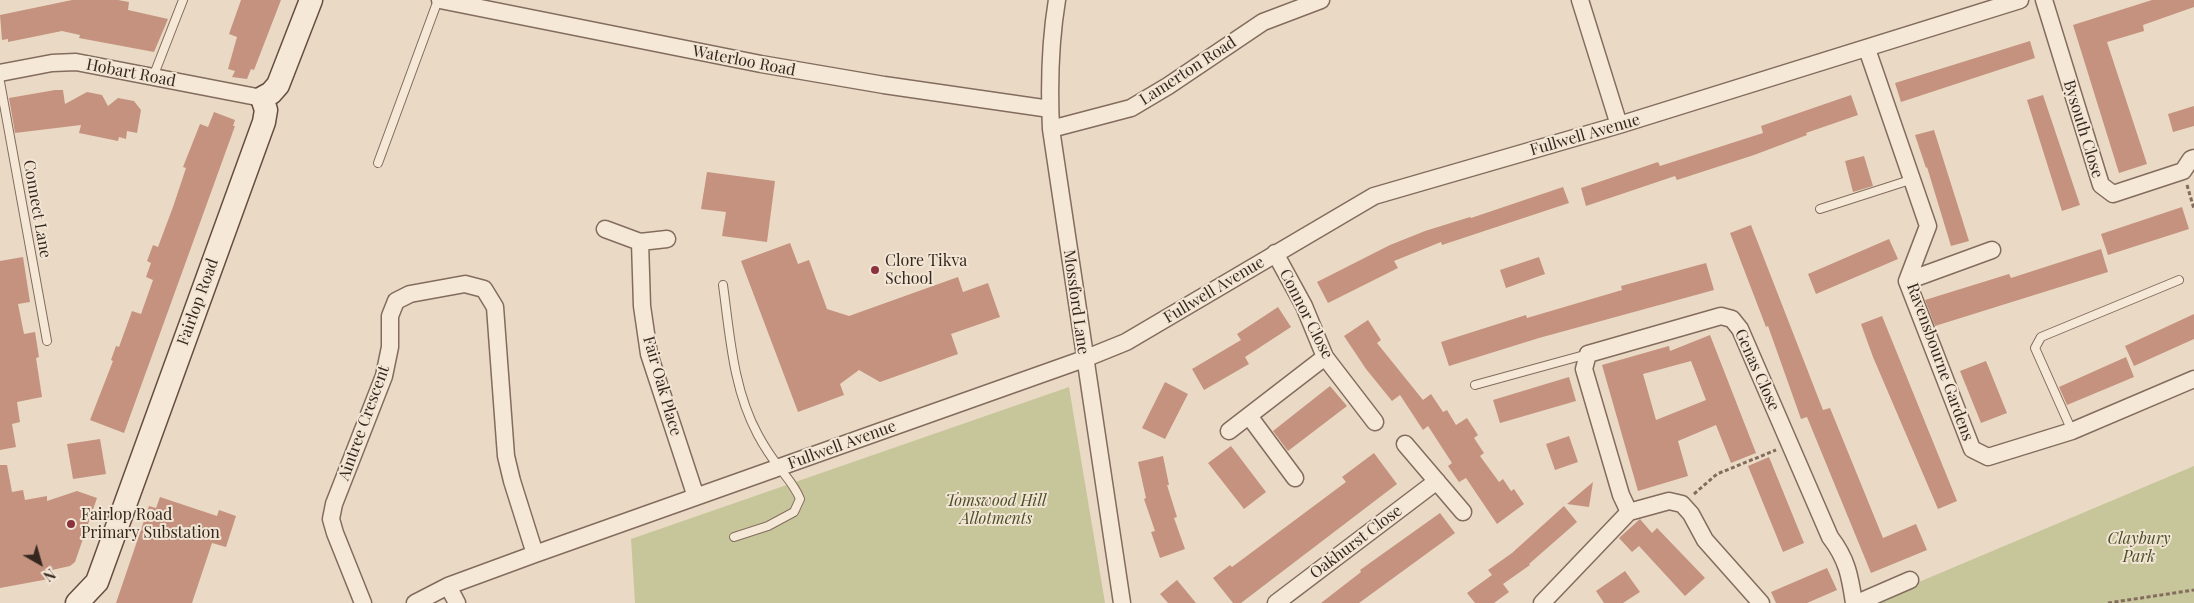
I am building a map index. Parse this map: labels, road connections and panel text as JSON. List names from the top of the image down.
{
  "streets": {
    "street": [
      "Waterloo Road",
      "Lamerton Road",
      "Hobart Road",
      "Bysouth Close",
      "Fullwell Avenue",
      "Fairlop Road",
      "Mossford Lane",
      "Connor Close",
      "Ravensbourne Gardens",
      "Genas Close",
      "Fair Oak Place",
      "Aintree Crescent",
      "Oakhurst Close"
    ],
    "lane": ["Connect Lane"]
  },
  "crossings": [
    ["Waterloo Road", "Mossford Lane"],
    ["Lamerton Road", "Mossford Lane"],
    ["Hobart Road", "Fairlop Road"],
    ["Fullwell Avenue", "Mossford Lane"],
    ["Fullwell Avenue", "Connor Close"],
    ["Fullwell Avenue", "Ravensbourne Gardens"],
    ["Fullwell Avenue", "Fair Oak Place"],
    ["Fullwell Avenue", "Aintree Crescent"]
  ],
  "parks": ["Tomswood Hill Allotments", "Claybury Park"],
  "places": ["Clore Tikva School", "Fairlop Road Primary Substation"],
  "north": "bottom right"
}
